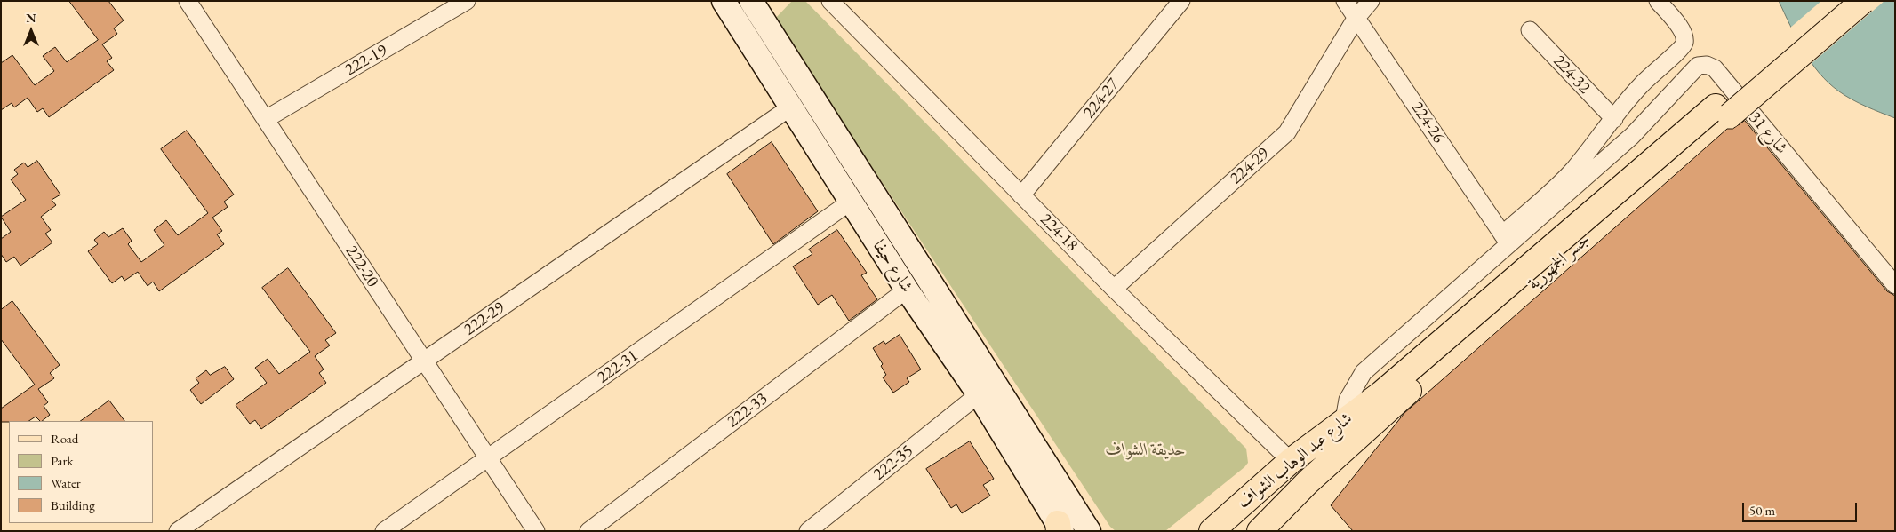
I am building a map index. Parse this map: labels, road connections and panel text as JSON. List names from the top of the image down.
{
  "streets": {
    "main road": ["جسر الجمهورية", "شارع حيفا", "شارع عبد الوهاب الشواف"],
    "street": [
      "222-19",
      "224-32",
      "224-27",
      "224-26",
      "شارع 31",
      "224-29",
      "224-18",
      "222-20",
      "222-29",
      "222-31",
      "222-33",
      "222-35"
    ]
  },
  "crossings": [
    ["222-19", "222-20"],
    ["224-27", "224-18"],
    ["224-26", "شارع 31"],
    ["224-26", "224-29"],
    ["224-29", "224-18"],
    ["224-18", "شارع عبد الوهاب الشواف"],
    ["جسر الجمهورية", "شارع عبد الوهاب الشواف"],
    ["222-20", "222-29"],
    ["222-20", "222-31"],
    ["شارع حيفا", "222-29"],
    ["شارع حيفا", "222-31"],
    ["شارع حيفا", "222-33"],
    ["شارع حيفا", "222-35"]
  ],
  "parks": ["حديقة الشواف"],
  "legend": [
    "Road",
    "Park",
    "Water",
    "Building"
  ],
  "scale_bar": "50 m",
  "north": "top"
}
